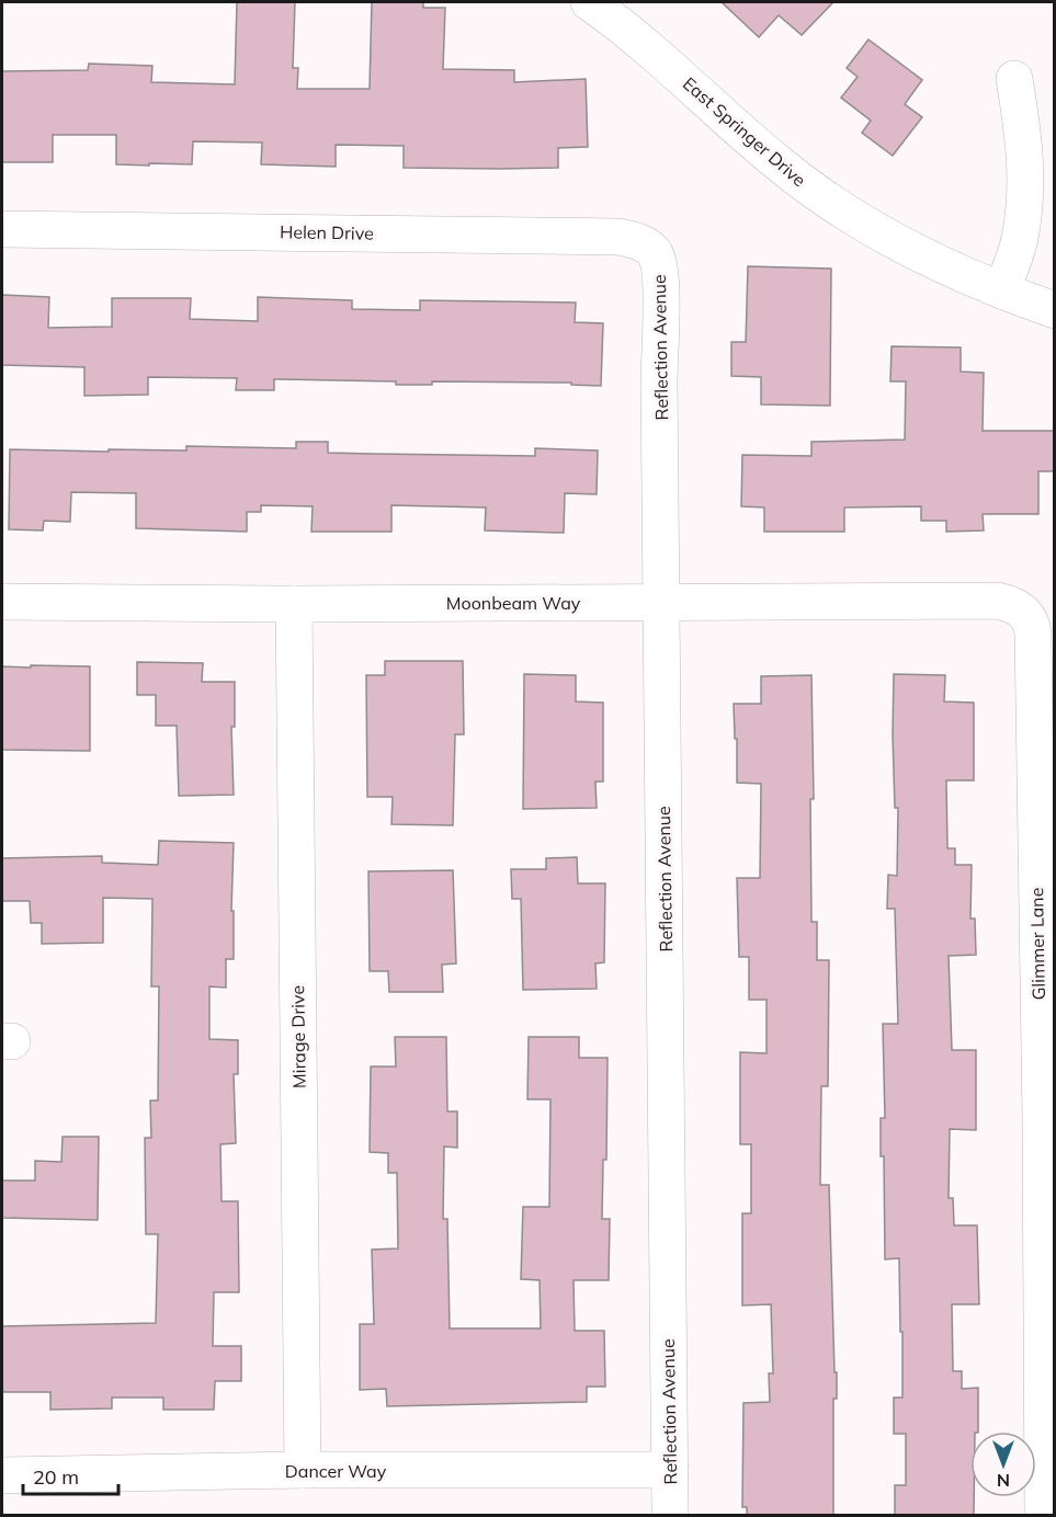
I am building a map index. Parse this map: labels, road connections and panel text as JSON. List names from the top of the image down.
{
  "streets": {
    "street": [
      "East Springer Drive",
      "Helen Drive",
      "Reflection Avenue",
      "Moonbeam Way",
      "Glimmer Lane",
      "Mirage Drive",
      "Dancer Way"
    ]
  },
  "crossings": [
    ["Helen Drive", "Reflection Avenue"],
    ["Reflection Avenue", "Moonbeam Way"],
    ["Reflection Avenue", "Dancer Way"],
    ["Moonbeam Way", "Glimmer Lane"],
    ["Moonbeam Way", "Mirage Drive"],
    ["Mirage Drive", "Dancer Way"]
  ],
  "scale_bar": "20 m",
  "north": "bottom"
}
